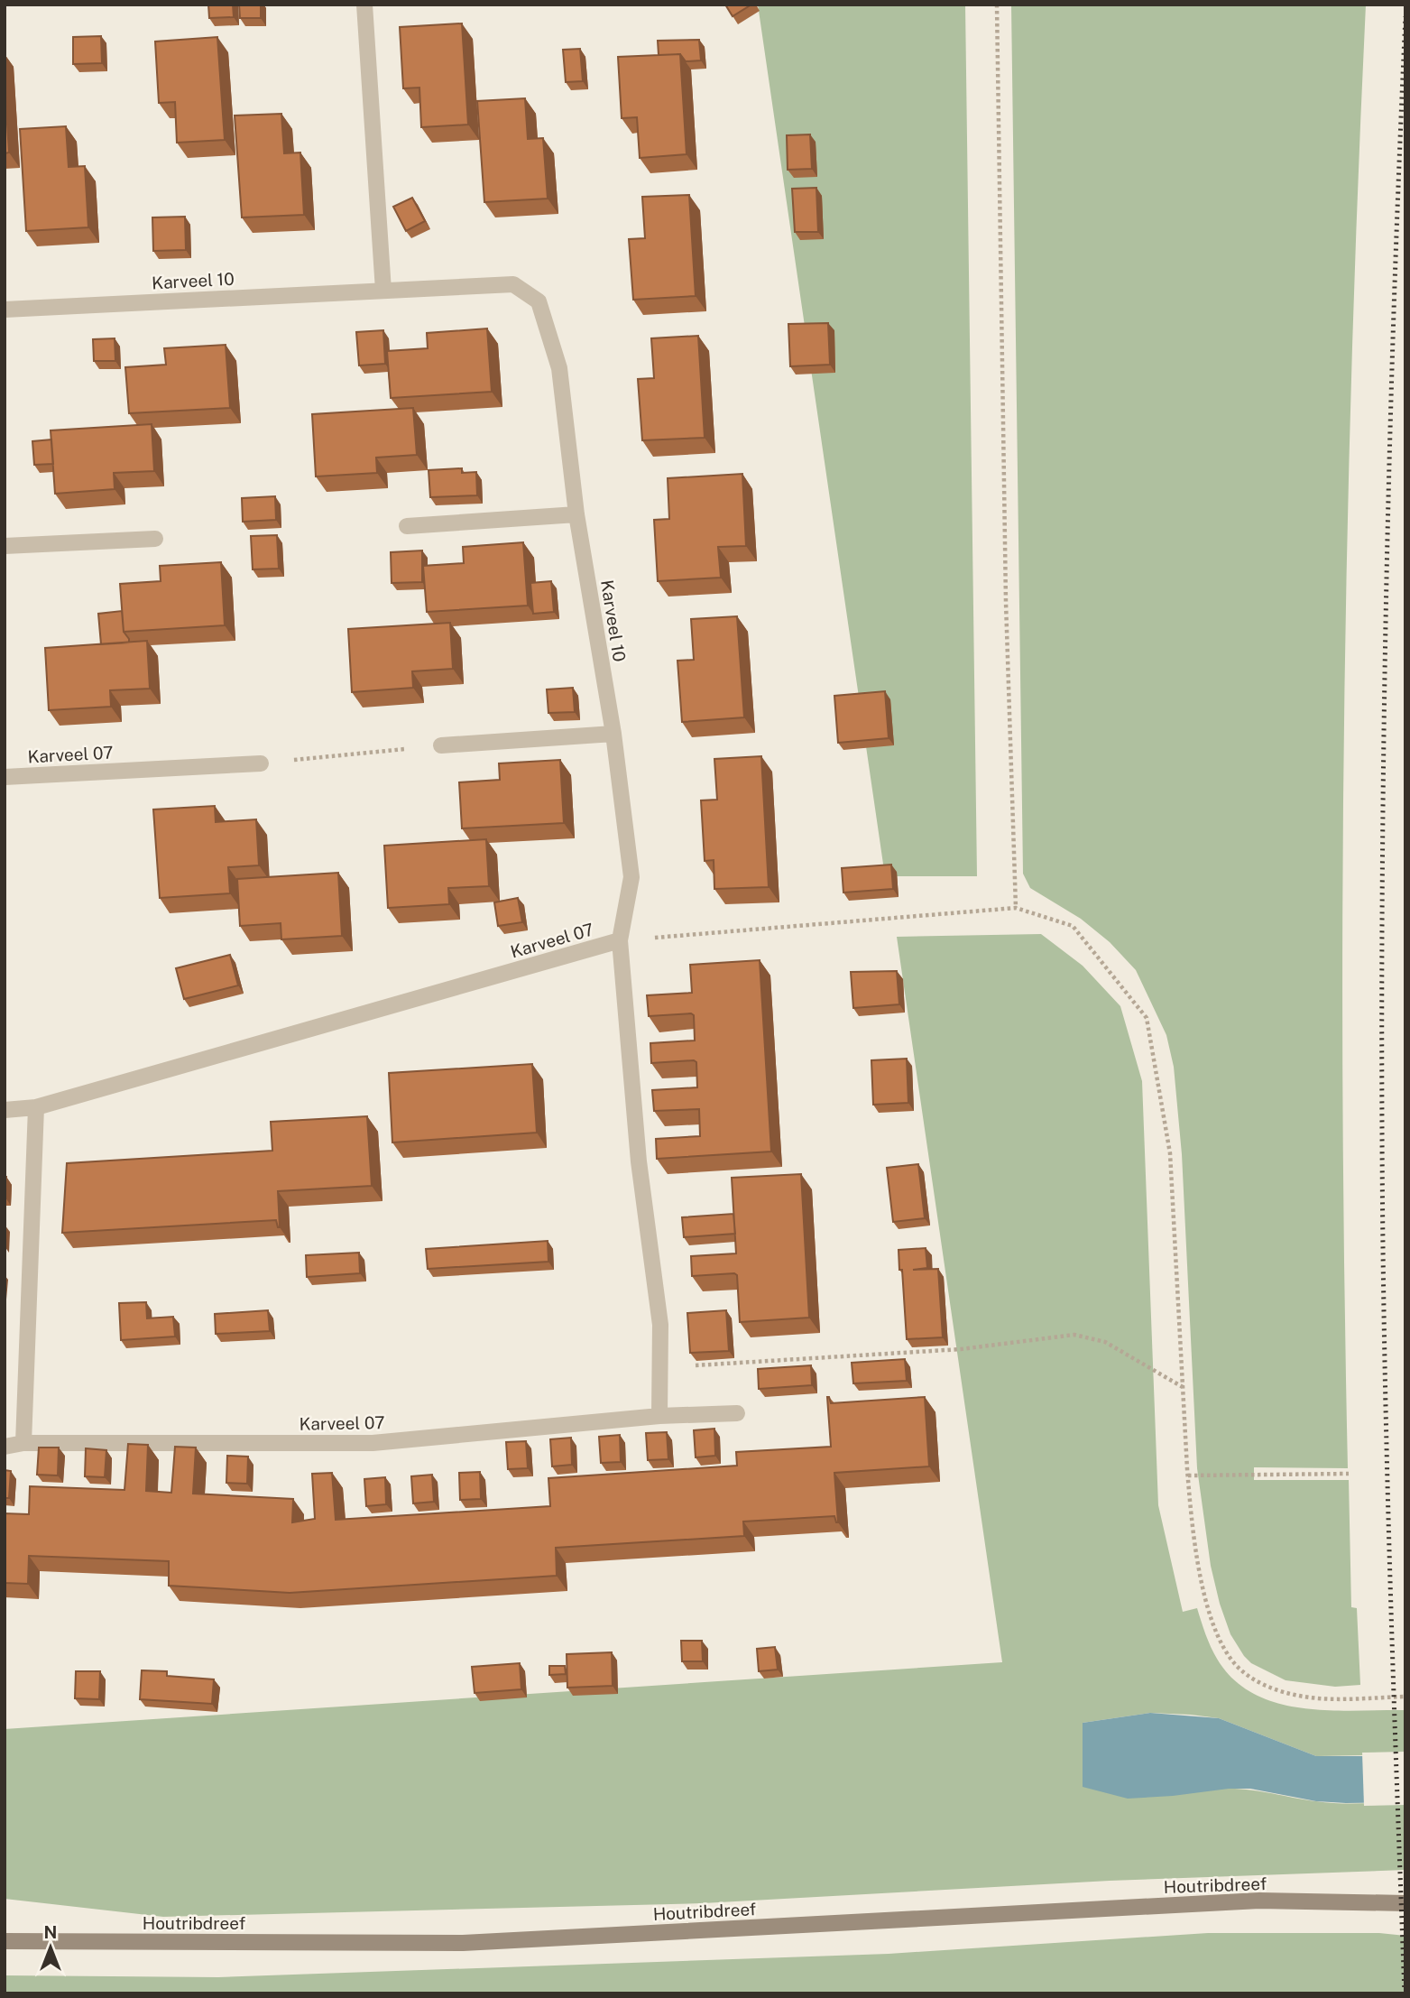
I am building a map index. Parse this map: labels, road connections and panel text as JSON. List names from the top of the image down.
{
  "streets": {
    "main road": ["Houtribdreef"],
    "street": ["Karveel 10", "Karveel 07"]
  },
  "crossings": [
    ["Karveel 10", "Karveel 07"]
  ],
  "north": "top"
}
